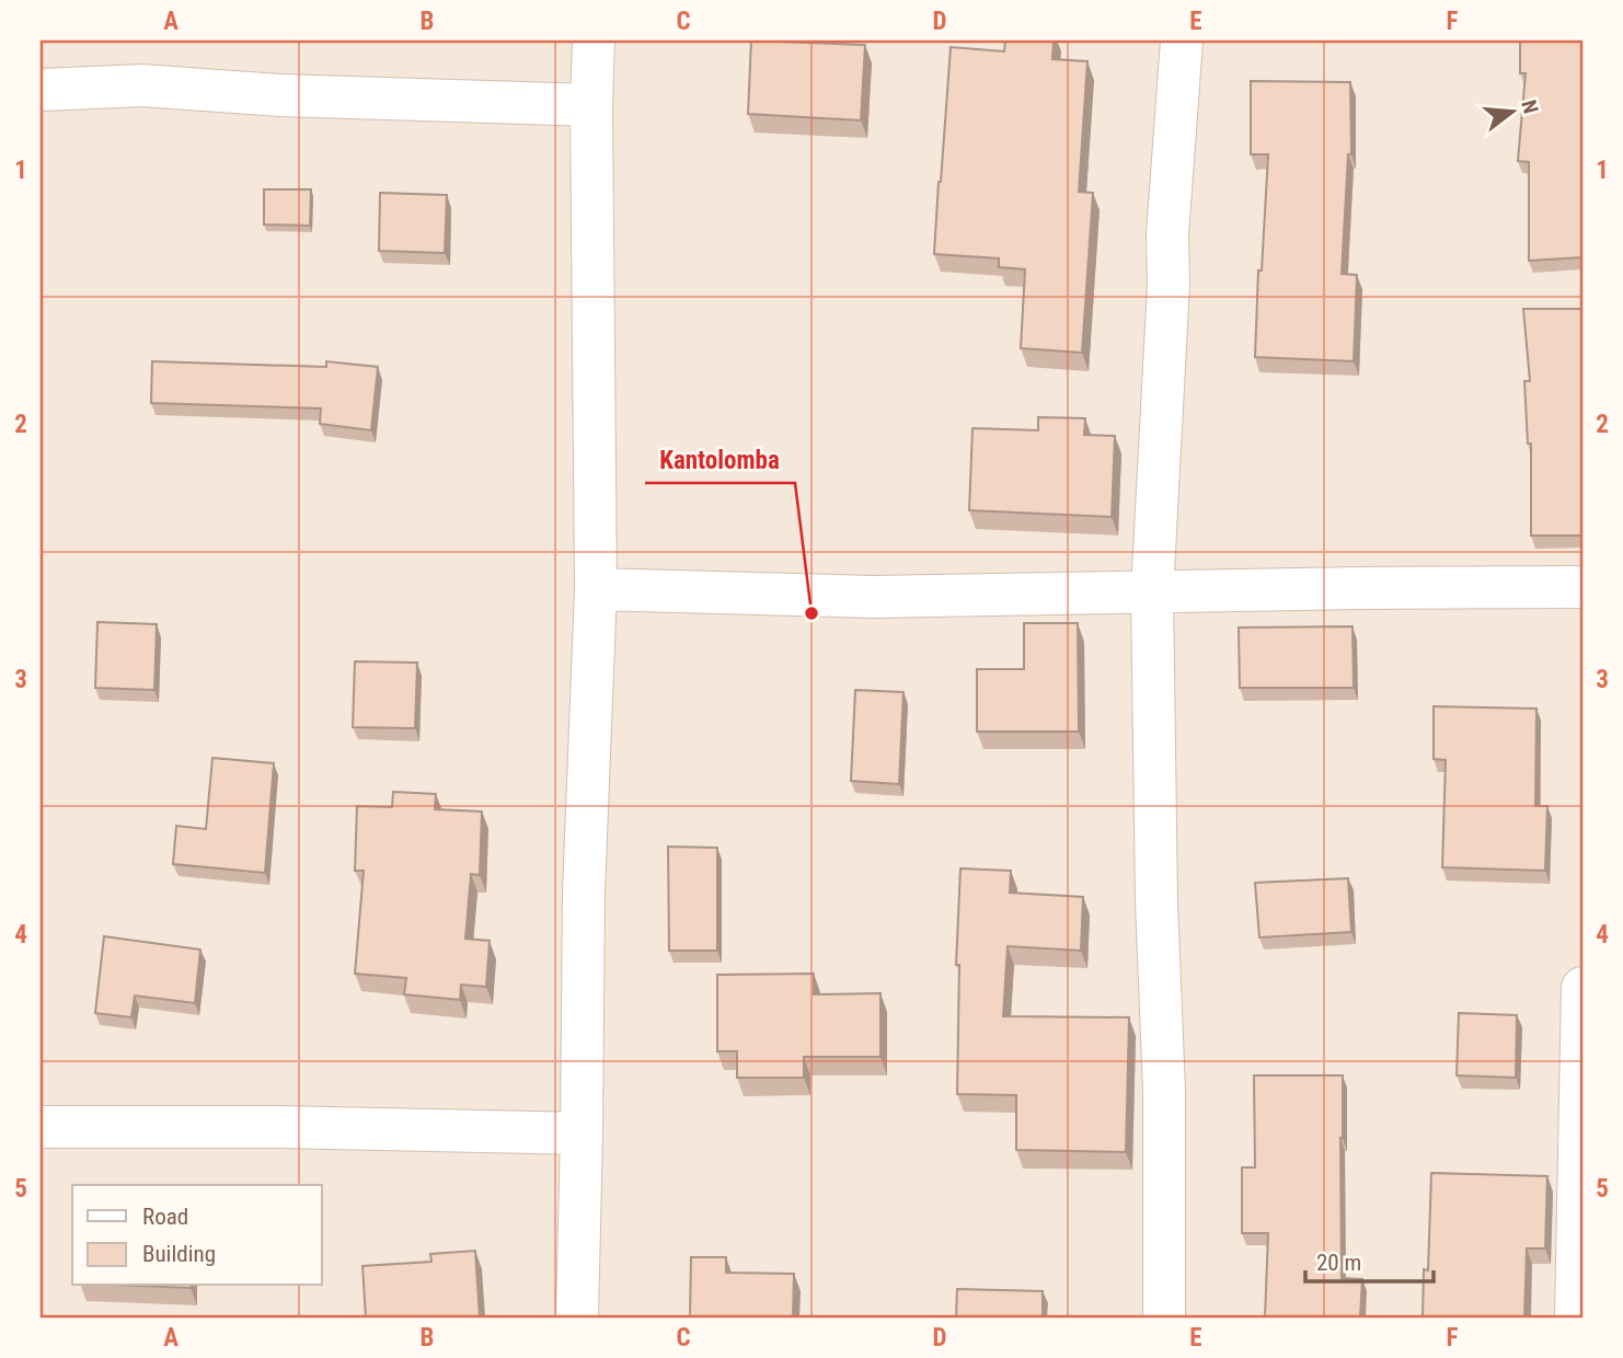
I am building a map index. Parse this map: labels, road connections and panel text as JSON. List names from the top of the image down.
{
  "places": ["Kantolomba"],
  "legend": ["Road", "Building"],
  "scale_bar": "20 m",
  "north": "right",
  "grid": {
    "columns": [
      "A",
      "B",
      "C",
      "D",
      "E",
      "F"
    ],
    "rows": [
      "1",
      "2",
      "3",
      "4",
      "5"
    ]
  }
}
